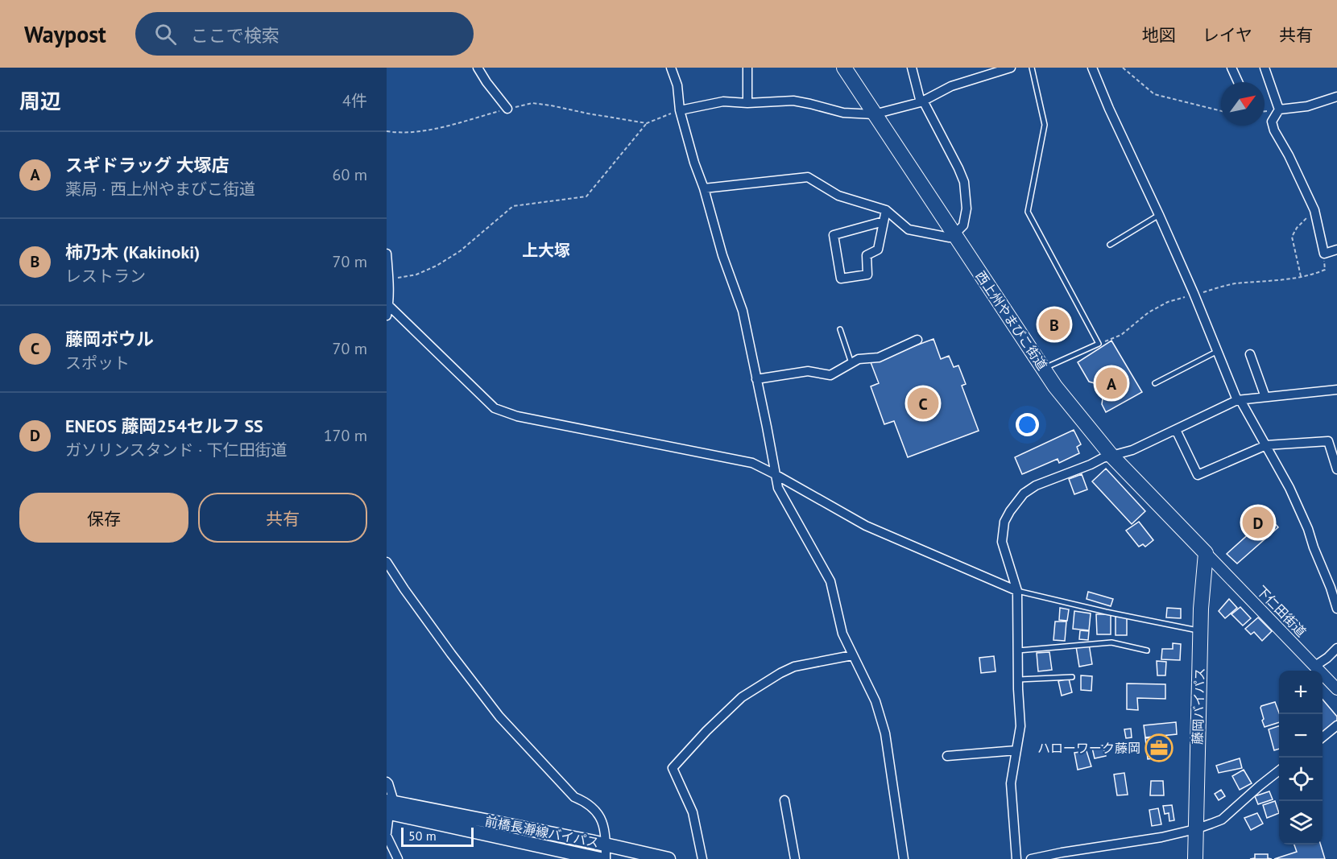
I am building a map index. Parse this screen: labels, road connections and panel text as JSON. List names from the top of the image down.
{
  "streets": {
    "highway": ["西上州やまびこ街道", "藤岡バイパス"],
    "main road": ["前橋長瀞線バイパス"],
    "street": ["下仁田街道"]
  },
  "crossings": [
    ["西上州やまびこ街道", "下仁田街道"],
    ["西上州やまびこ街道", "藤岡バイパス"],
    ["下仁田街道", "藤岡バイパス"]
  ],
  "districts": ["上大塚"],
  "places": {
    "office": ["ハローワーク藤岡"]
  },
  "scale_bar": "50 m",
  "north": "top right",
  "page": {
    "header": "Waypost",
    "search": "ここで検索",
    "nav": ["地図", "レイヤ", "共有"],
    "heading": ["周辺", "4件"],
    "list": [
      {
        "mark": "A",
        "name": "スギドラッグ 大塚店",
        "note": "薬局 · 西上州やまびこ街道",
        "value": "60 m"
      },
      {
        "mark": "B",
        "name": "柿乃木 (Kakinoki)",
        "note": "レストラン",
        "value": "70 m"
      },
      {
        "mark": "C",
        "name": "藤岡ボウル",
        "note": "スポット",
        "value": "70 m"
      },
      {
        "mark": "D",
        "name": "ENEOS 藤岡254セルフ SS",
        "note": "ガソリンスタンド · 下仁田街道",
        "value": "170 m"
      }
    ],
    "pins": [
      "B",
      "A",
      "C",
      "D"
    ],
    "buttons": ["保存", "共有"],
    "map_buttons": ["+", "−"],
    "scale": "50 m"
  }
}
